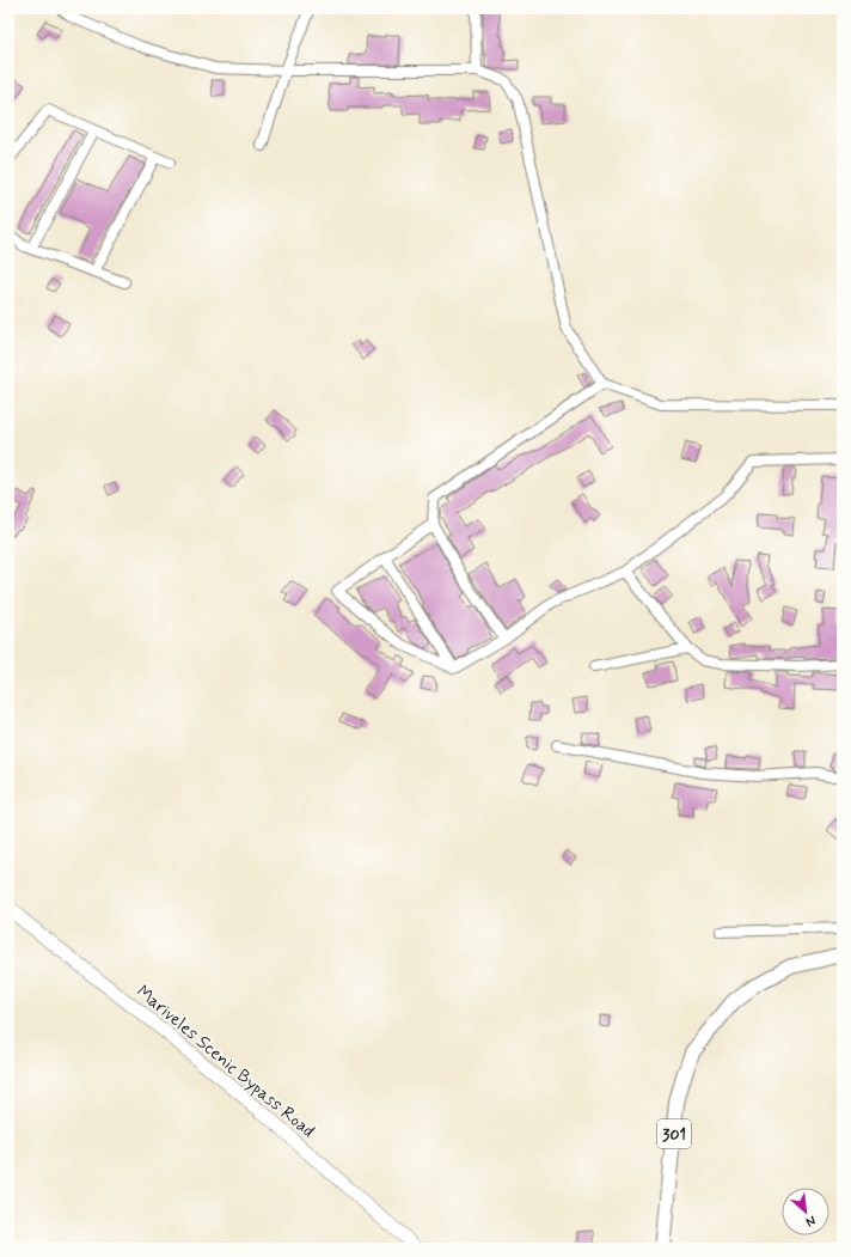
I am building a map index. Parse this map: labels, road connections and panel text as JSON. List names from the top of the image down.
{
  "streets": {
    "main road": ["Mariveles Scenic Bypass Road", "301"]
  },
  "north": "bottom right"
}
